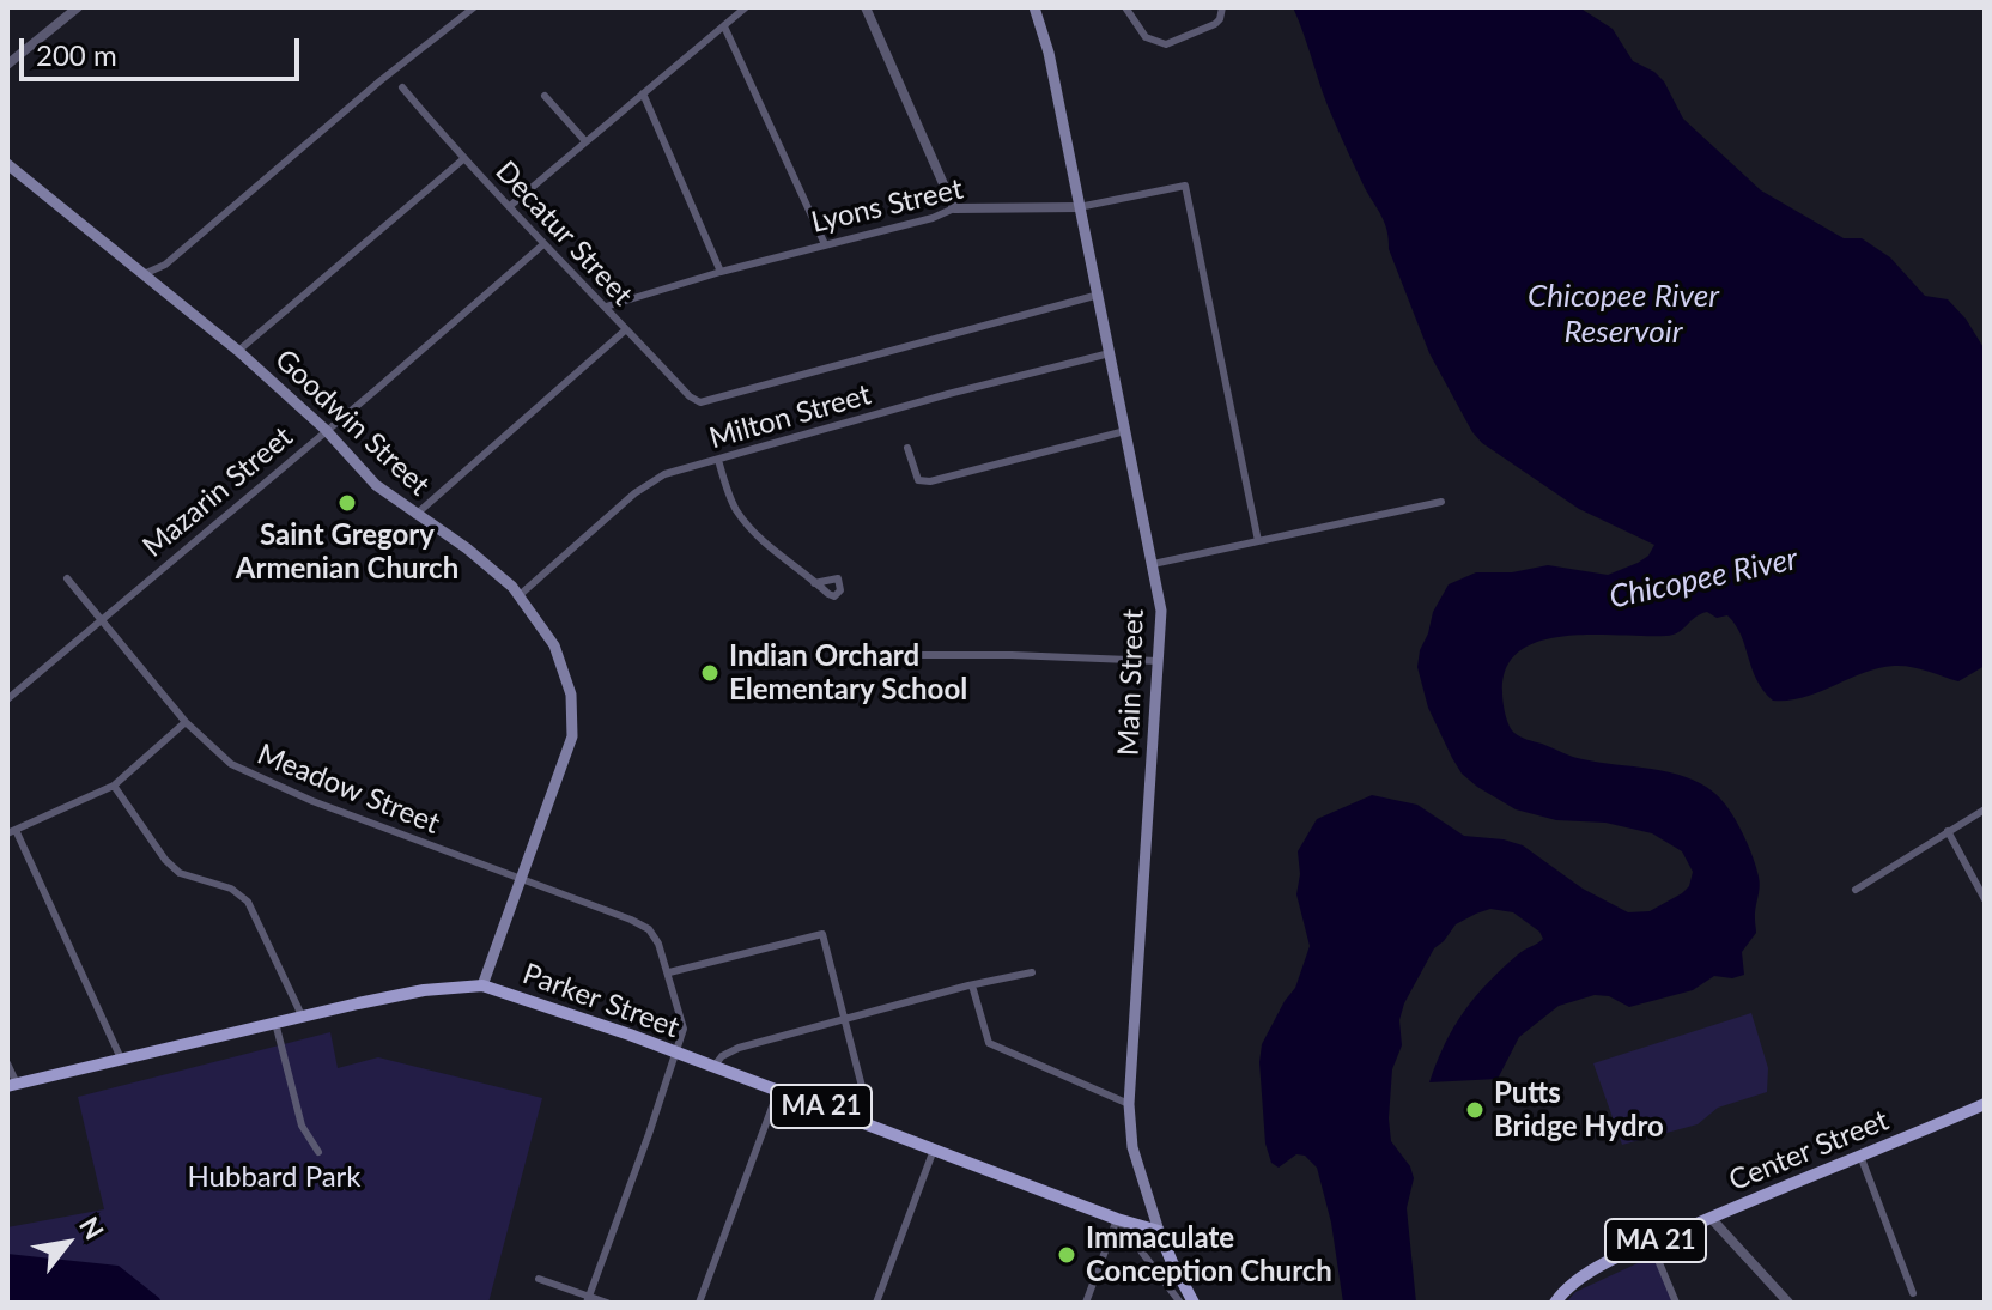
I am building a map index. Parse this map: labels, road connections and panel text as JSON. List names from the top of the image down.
{
  "streets": {
    "main road": [
      "Goodwin Street",
      "Main Street",
      "Parker Street",
      "MA 21",
      "Center Street"
    ],
    "street": [
      "Lyons Street",
      "Decatur Street",
      "Milton Street",
      "Mazarin Street",
      "Meadow Street"
    ]
  },
  "crossings": [
    ["Lyons Street", "Decatur Street"],
    ["Lyons Street", "Main Street"],
    ["Decatur Street", "Mazarin Street"],
    ["Decatur Street", "Main Street"],
    ["Milton Street", "Goodwin Street"],
    ["Milton Street", "Main Street"],
    ["Goodwin Street", "Mazarin Street"],
    ["Goodwin Street", "Meadow Street"],
    ["Goodwin Street", "Parker Street"],
    ["Mazarin Street", "Meadow Street"],
    ["Main Street", "Parker Street"],
    ["Meadow Street", "Parker Street"]
  ],
  "water": ["Chicopee River Reservoir", "Chicopee River"],
  "parks": ["Hubbard Park"],
  "places": [
    "Saint Gregory Armenian Church",
    "Indian Orchard Elementary School",
    "Putts Bridge Hydro",
    "Immaculate Conception Church"
  ],
  "scale_bar": "200 m",
  "north": "top right"
}
